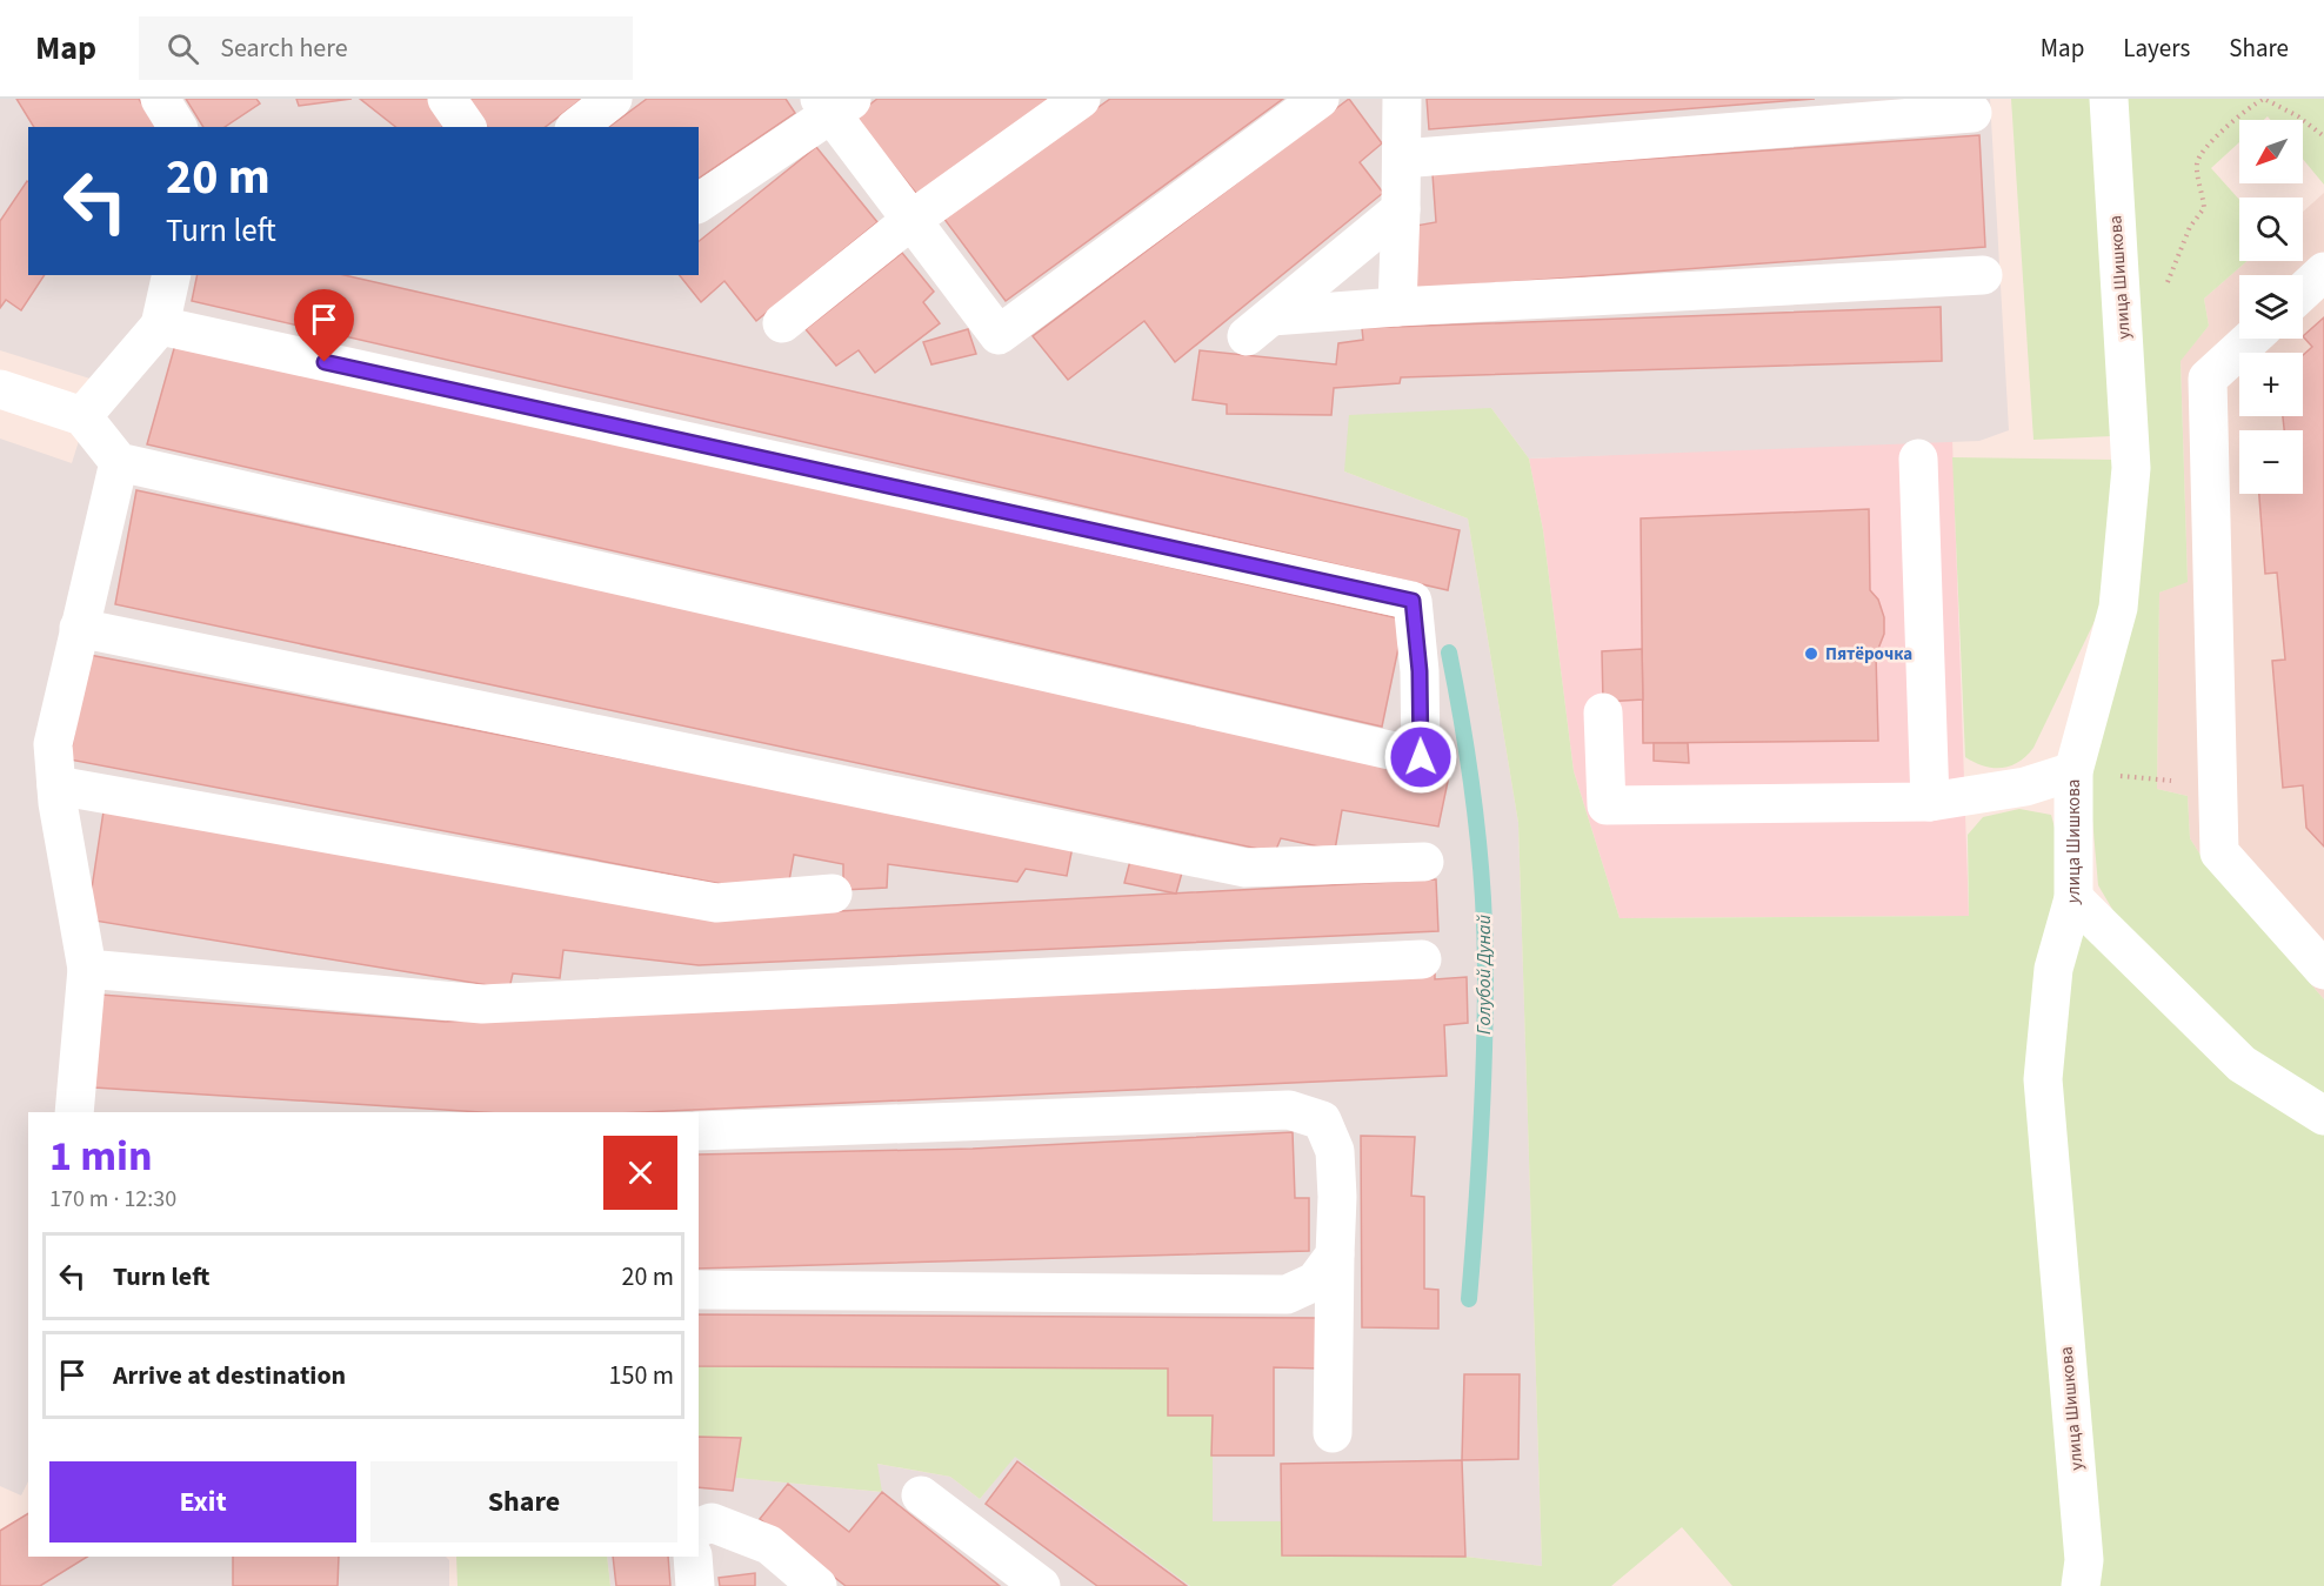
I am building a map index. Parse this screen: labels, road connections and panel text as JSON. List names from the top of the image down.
{
  "streets": {
    "street": ["улица Шишкова"]
  },
  "water": ["Голубой Дунай"],
  "places": ["Пятёрочка"],
  "north": "bottom left",
  "page": {
    "header": "Map",
    "search": "Search here",
    "nav": ["Map", "Layers", "Share"],
    "map_buttons": ["+", "−"],
    "turn": ["20 m", "Turn left"],
    "heading": ["1 min", "170 m · 12:30"],
    "list": [
      {
        "name": "Turn left",
        "value": "20 m"
      },
      {
        "name": "Arrive at destination",
        "value": "150 m"
      }
    ],
    "buttons": ["Exit", "Share"]
  }
}
